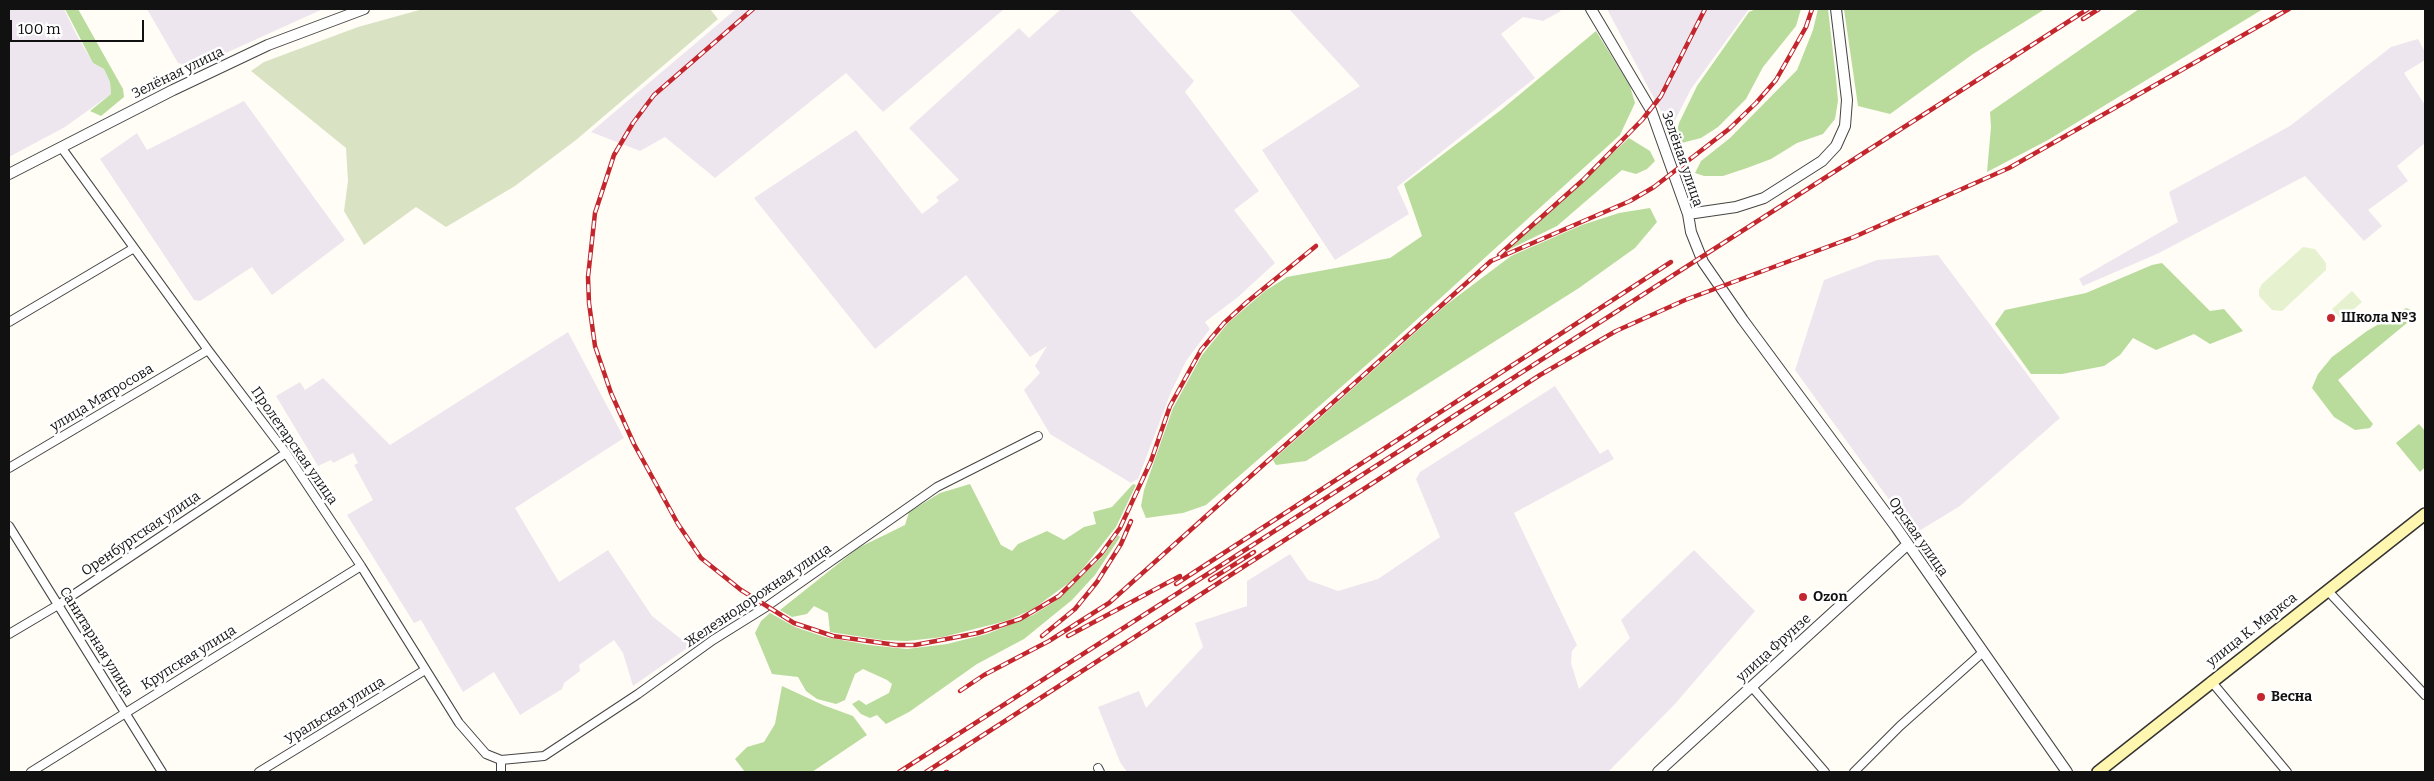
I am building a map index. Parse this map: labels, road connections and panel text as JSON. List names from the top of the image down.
{
  "streets": {
    "main road": ["улица К. Маркса"],
    "street": [
      "Зелёная улица",
      "улица Матросова",
      "Пролетарская улица",
      "Оренбургская улица",
      "Орская улица",
      "Железнодорожная улица",
      "Санитарная улица",
      "улица Фрунзе",
      "Крупская улица",
      "Уральская улица"
    ]
  },
  "crossings": [
    ["Зелёная улица", "Пролетарская улица"],
    ["Зелёная улица", "Орская улица"],
    ["улица Матросова", "Пролетарская улица"],
    ["Пролетарская улица", "Оренбургская улица"],
    ["Пролетарская улица", "Железнодорожная улица"],
    ["Пролетарская улица", "Крупская улица"],
    ["Пролетарская улица", "Уральская улица"],
    ["Оренбургская улица", "Санитарная улица"],
    ["Орская улица", "улица Фрунзе"],
    ["Санитарная улица", "Крупская улица"]
  ],
  "places": ["Школа №3", "Ozon", "Весна"],
  "scale_bar": "100 m"
}
